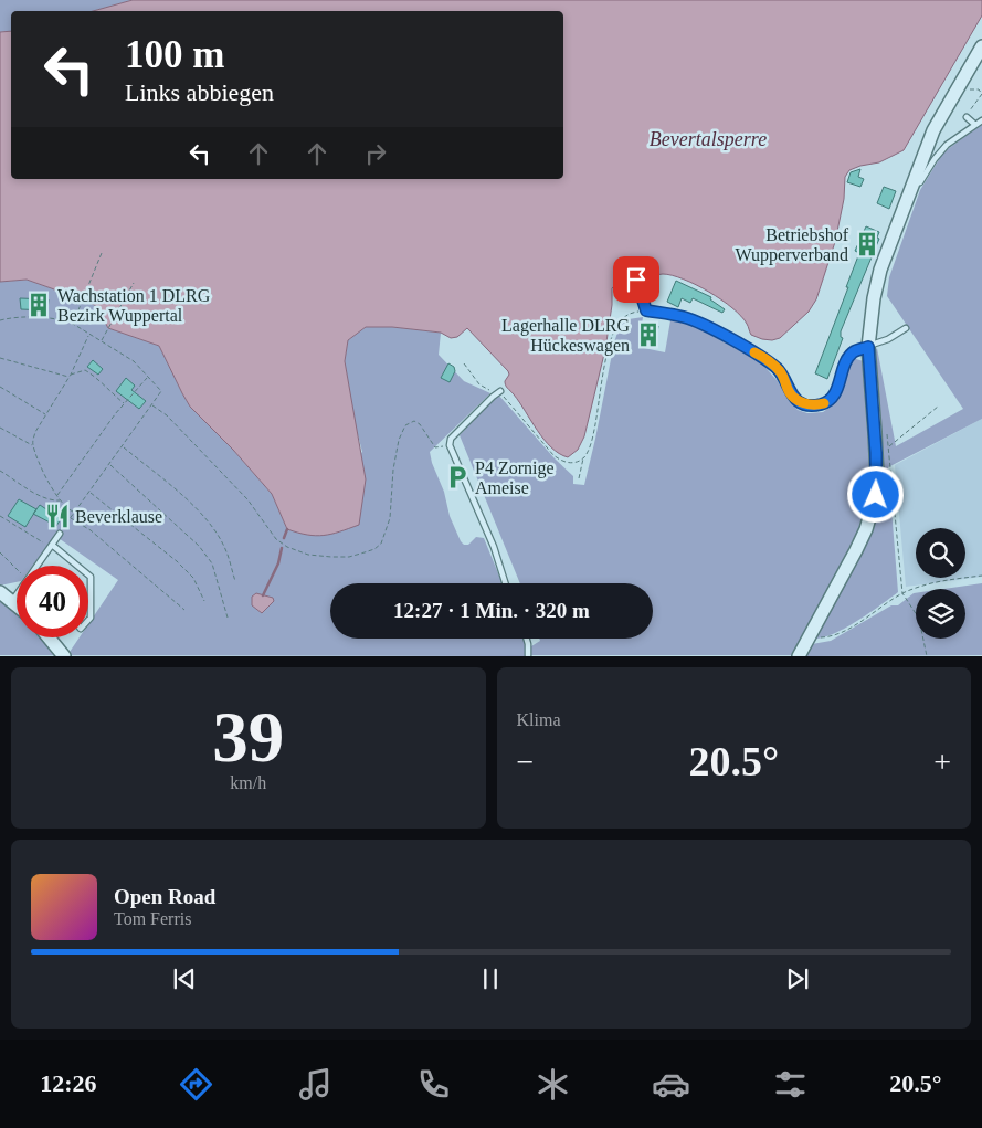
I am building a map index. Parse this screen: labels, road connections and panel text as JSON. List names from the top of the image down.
{
  "water": ["Bevertalsperre"],
  "places": {
    "building": ["Betriebshof Wupperverband", "Wachstation 1 DLRG Bezirk Wuppertal", "Lagerhalle DLRG Hückeswagen"],
    "parking": ["P4 Zornige Ameise"],
    "restaurant": ["Beverklause"]
  },
  "page": {
    "turn": ["100 m", "Links abbiegen"],
    "limit": "40",
    "trip": "12:27 · 1 Min. · 320 m",
    "tile": [
      ["39", "km/h"],
      "Klima"
    ],
    "heat": ["−", "20.5°", "+"],
    "song": ["Open Road", "Tom Ferris"],
    "tabs": ["12:26", "20.5°"]
  }
}
